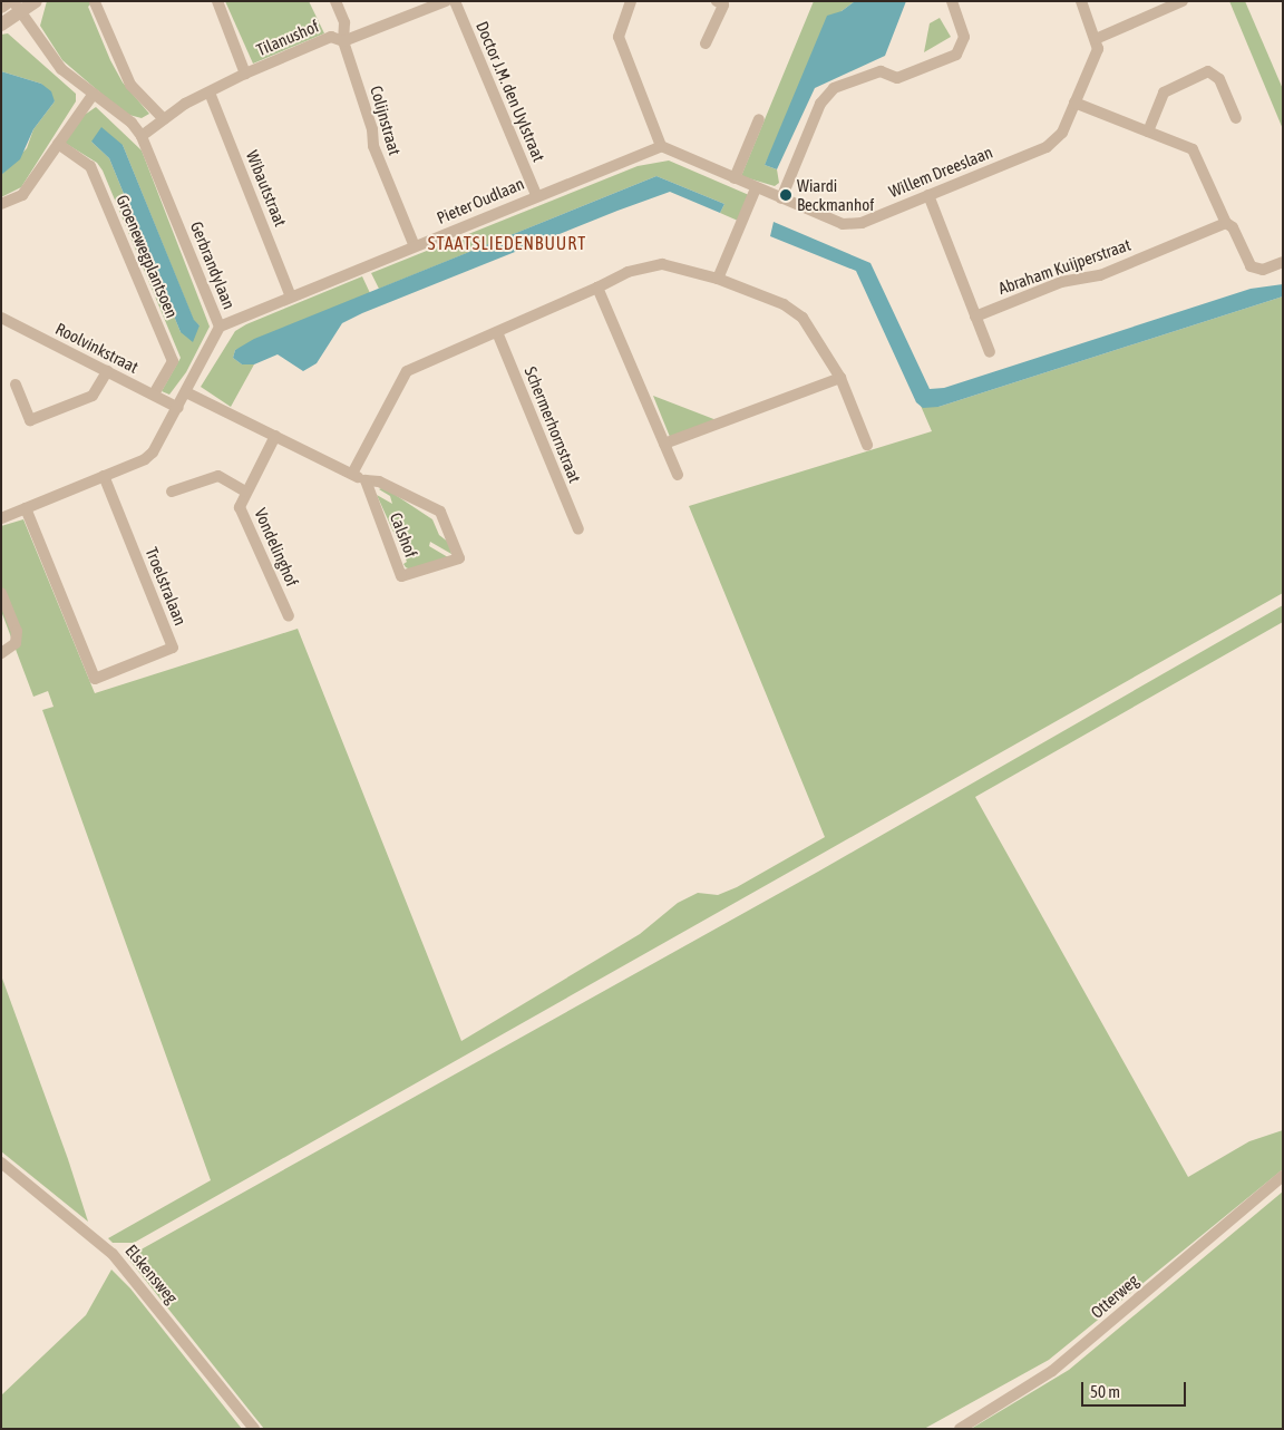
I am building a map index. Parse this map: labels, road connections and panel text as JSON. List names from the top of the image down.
{
  "streets": {
    "street": [
      "Tilanushof",
      "Doctor J.M. den Uylstraat",
      "Colijnstraat",
      "Willem Dreeslaan",
      "Wibautstraat",
      "Pieter Oudlaan",
      "Groenewegplantsoen",
      "Gerbrandylaan",
      "Abraham Kuijperstraat",
      "Roolvinkstraat",
      "Schermerhornstraat",
      "Calshof",
      "Vondelinghof",
      "Troelstralaan",
      "Elskensweg",
      "Otterweg"
    ]
  },
  "crossings": [
    ["Tilanushof", "Colijnstraat"],
    ["Tilanushof", "Wibautstraat"],
    ["Tilanushof", "Gerbrandylaan"],
    ["Doctor J.M. den Uylstraat", "Pieter Oudlaan"],
    ["Colijnstraat", "Pieter Oudlaan"],
    ["Willem Dreeslaan", "Pieter Oudlaan"],
    ["Wibautstraat", "Pieter Oudlaan"],
    ["Pieter Oudlaan", "Gerbrandylaan"],
    ["Groenewegplantsoen", "Roolvinkstraat"],
    ["Gerbrandylaan", "Roolvinkstraat"],
    ["Gerbrandylaan", "Calshof"],
    ["Gerbrandylaan", "Troelstralaan"],
    ["Calshof", "Vondelinghof"]
  ],
  "districts": ["STAATSLIEDENBUURT"],
  "places": ["Wiardi Beckmanhof"],
  "scale_bar": "50 m"
}
